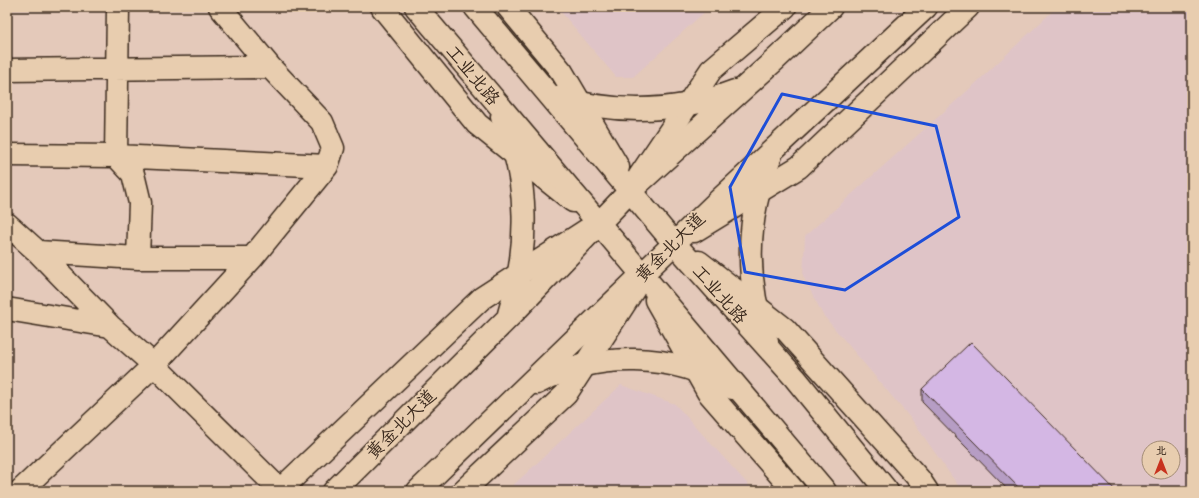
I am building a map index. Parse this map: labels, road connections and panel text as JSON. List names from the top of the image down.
{
  "streets": {
    "street": ["工业北路", "黄金北大道"]
  },
  "crossings": [
    ["工业北路", "黄金北大道"]
  ],
  "north": "top"
}
